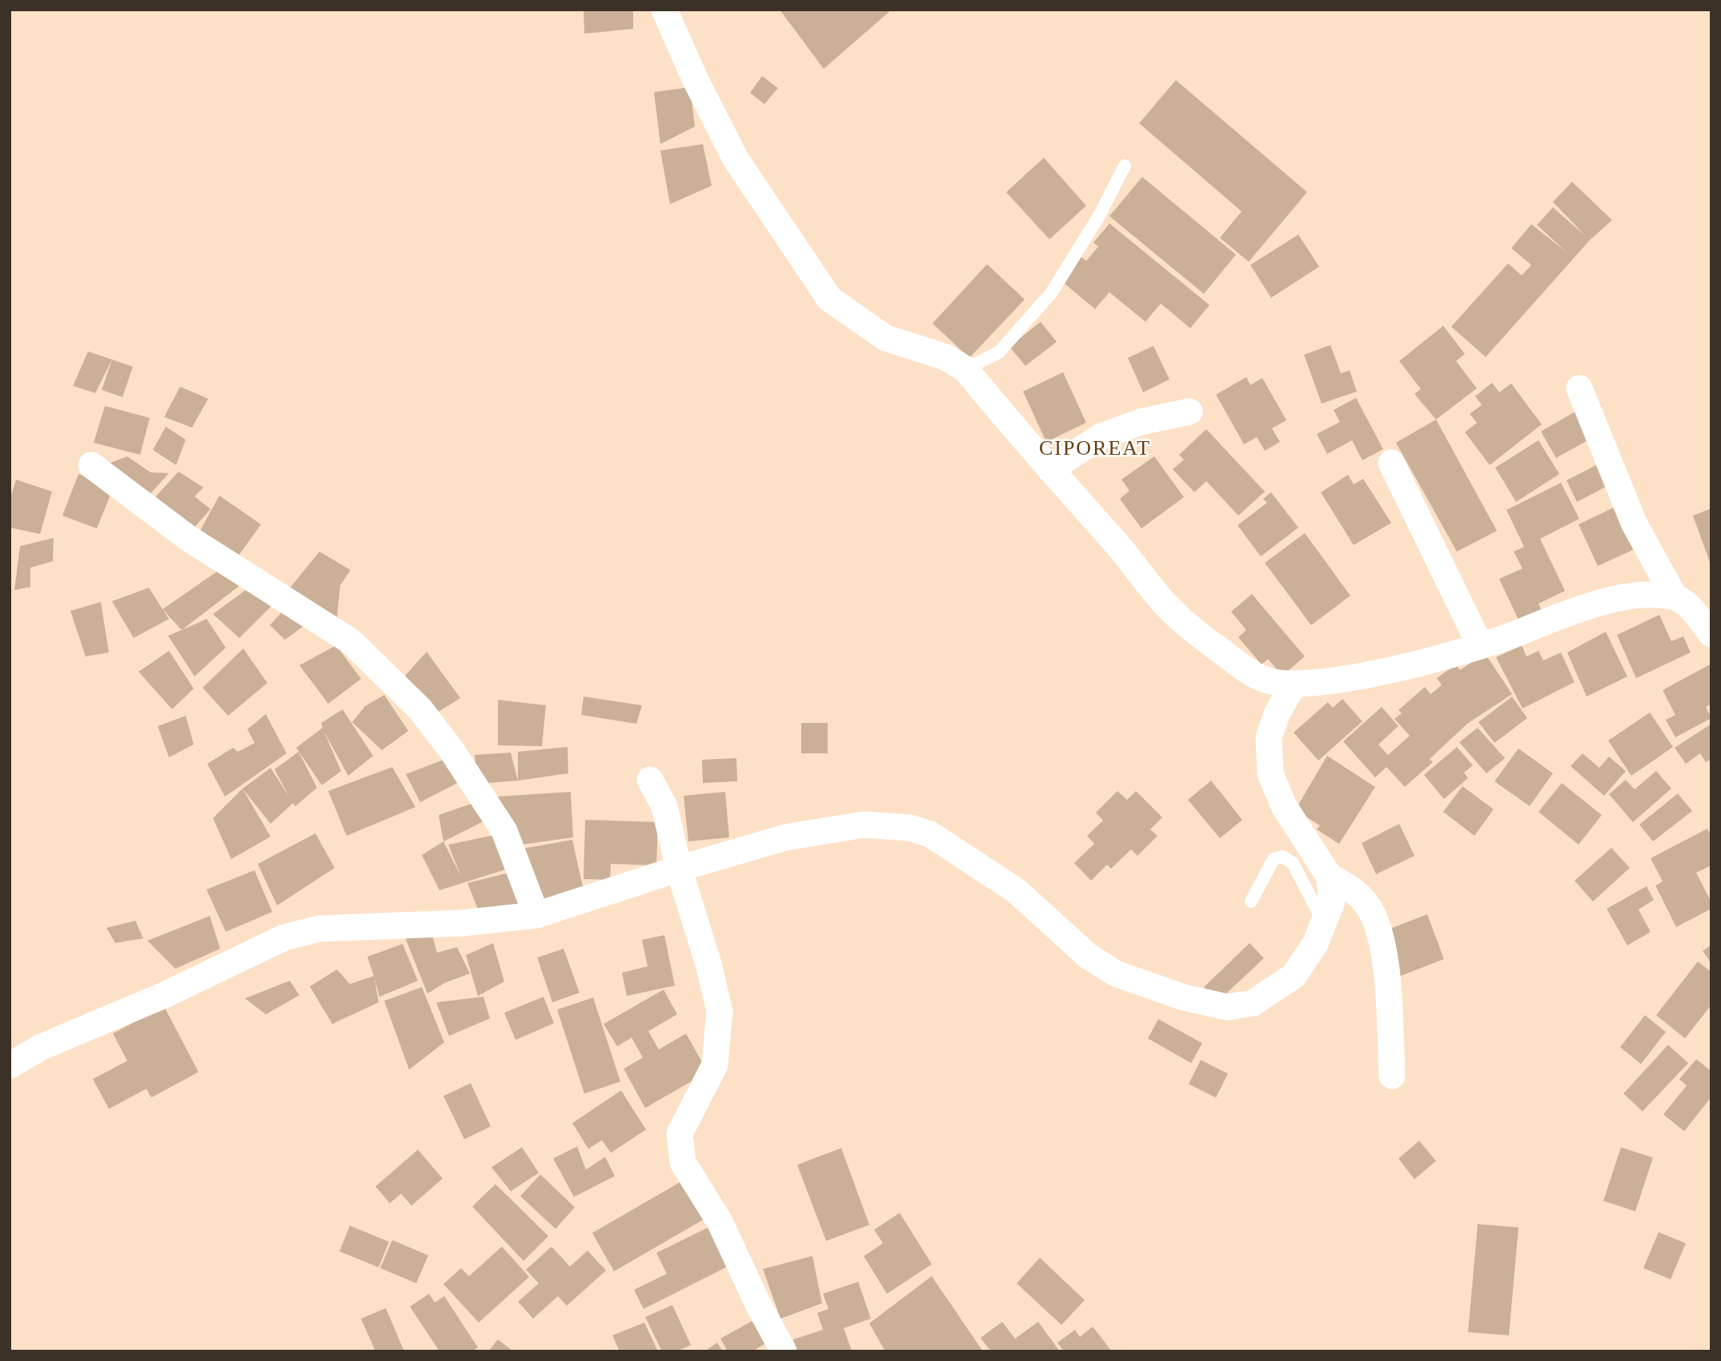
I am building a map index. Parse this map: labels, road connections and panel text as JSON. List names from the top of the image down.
{
  "districts": ["CIPOREAT"]
}
